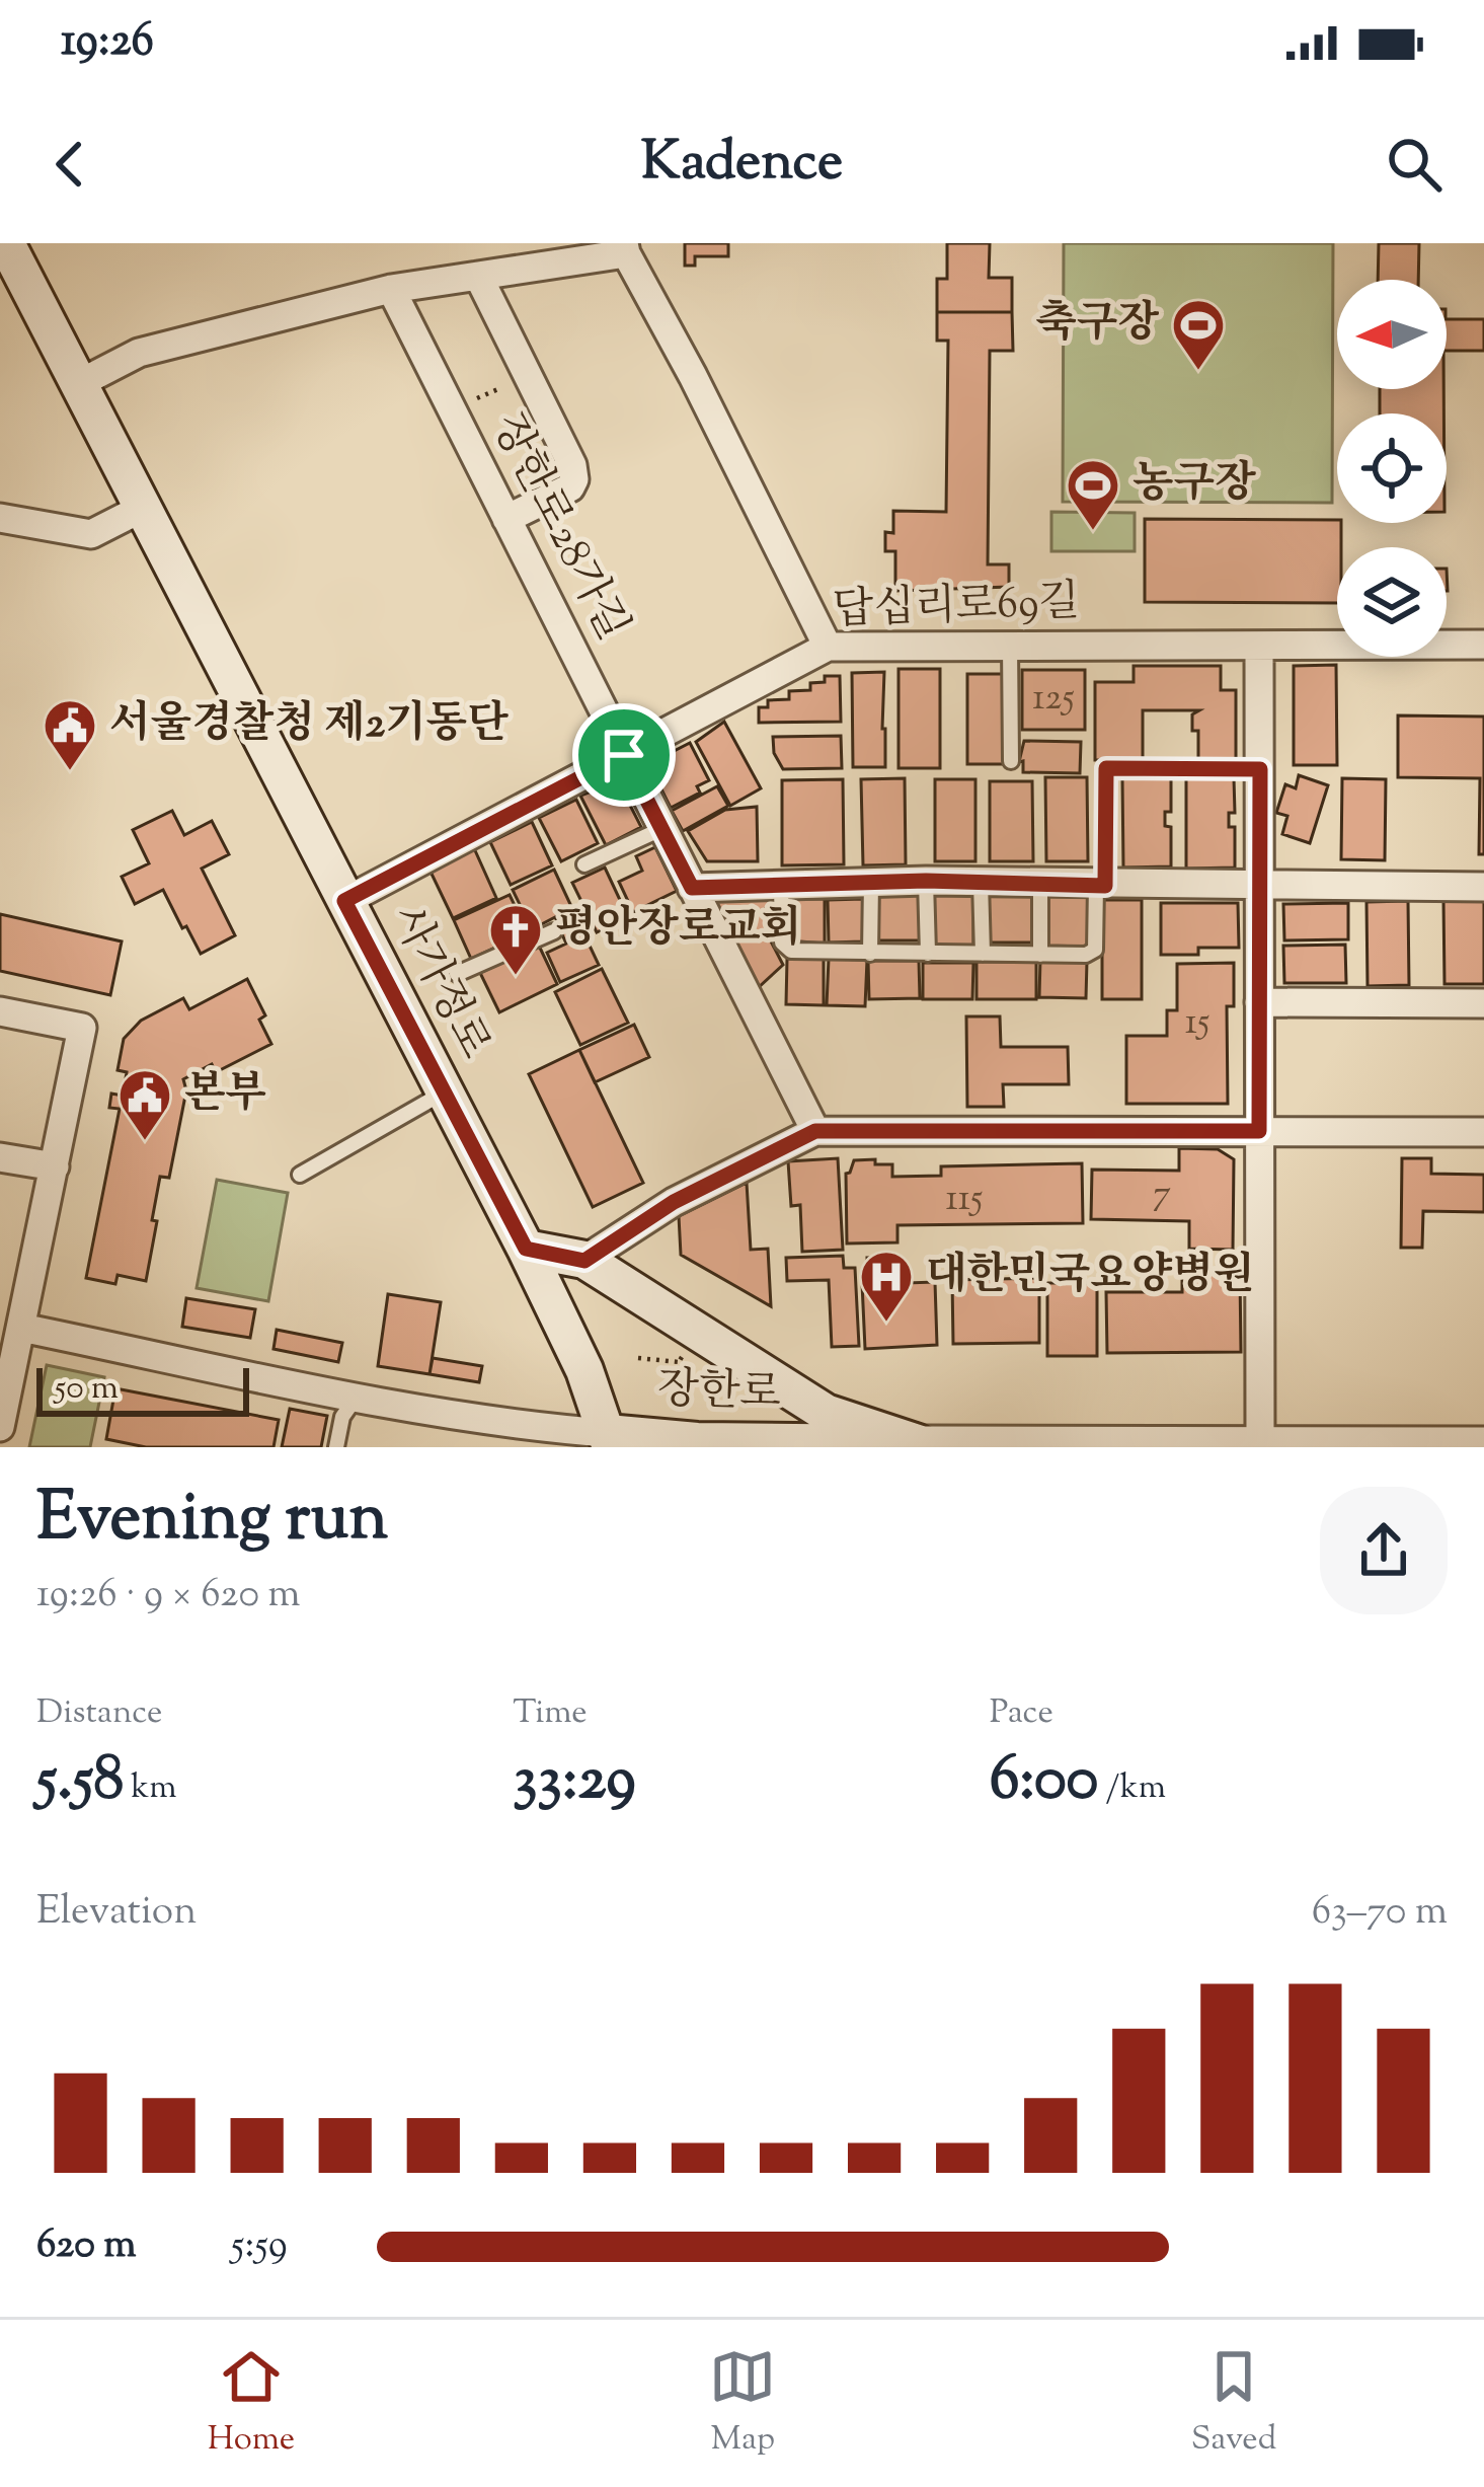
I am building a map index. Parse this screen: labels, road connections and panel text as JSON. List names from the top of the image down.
{
  "streets": {
    "main road": ["사가정로", "장한로"],
    "street": ["장한로28가길", "답십리로69길"]
  },
  "crossings": [
    ["장한로28가길", "답십리로69길"],
    ["답십리로69길", "사가정로"],
    ["사가정로", "장한로"]
  ],
  "places": {
    "sports": ["축구장", "농구장"],
    "public building": ["서울경찰청 제2기동단", "본부"],
    "church": ["평안장로교회"],
    "hospital": ["대한민국요양병원"]
  },
  "house_numbers": [
    "125",
    "15",
    "7",
    "115"
  ],
  "scale_bar": "50 m",
  "north": "left",
  "page": {
    "status": "19:26",
    "header": "Kadence",
    "scale": "50 m",
    "heading": ["Evening run", "19:26 · 9 × 620 m"],
    "stats": [
      ["Distance", "5.58 km"],
      ["Time", "33:29"],
      ["Pace", "6:00 /km"]
    ],
    "chart": ["Elevation", "63–70 m"],
    "list": [
      {
        "name": "620 m",
        "note": "5:59"
      }
    ],
    "tabs": ["Home", "Map", "Saved"]
  }
}
